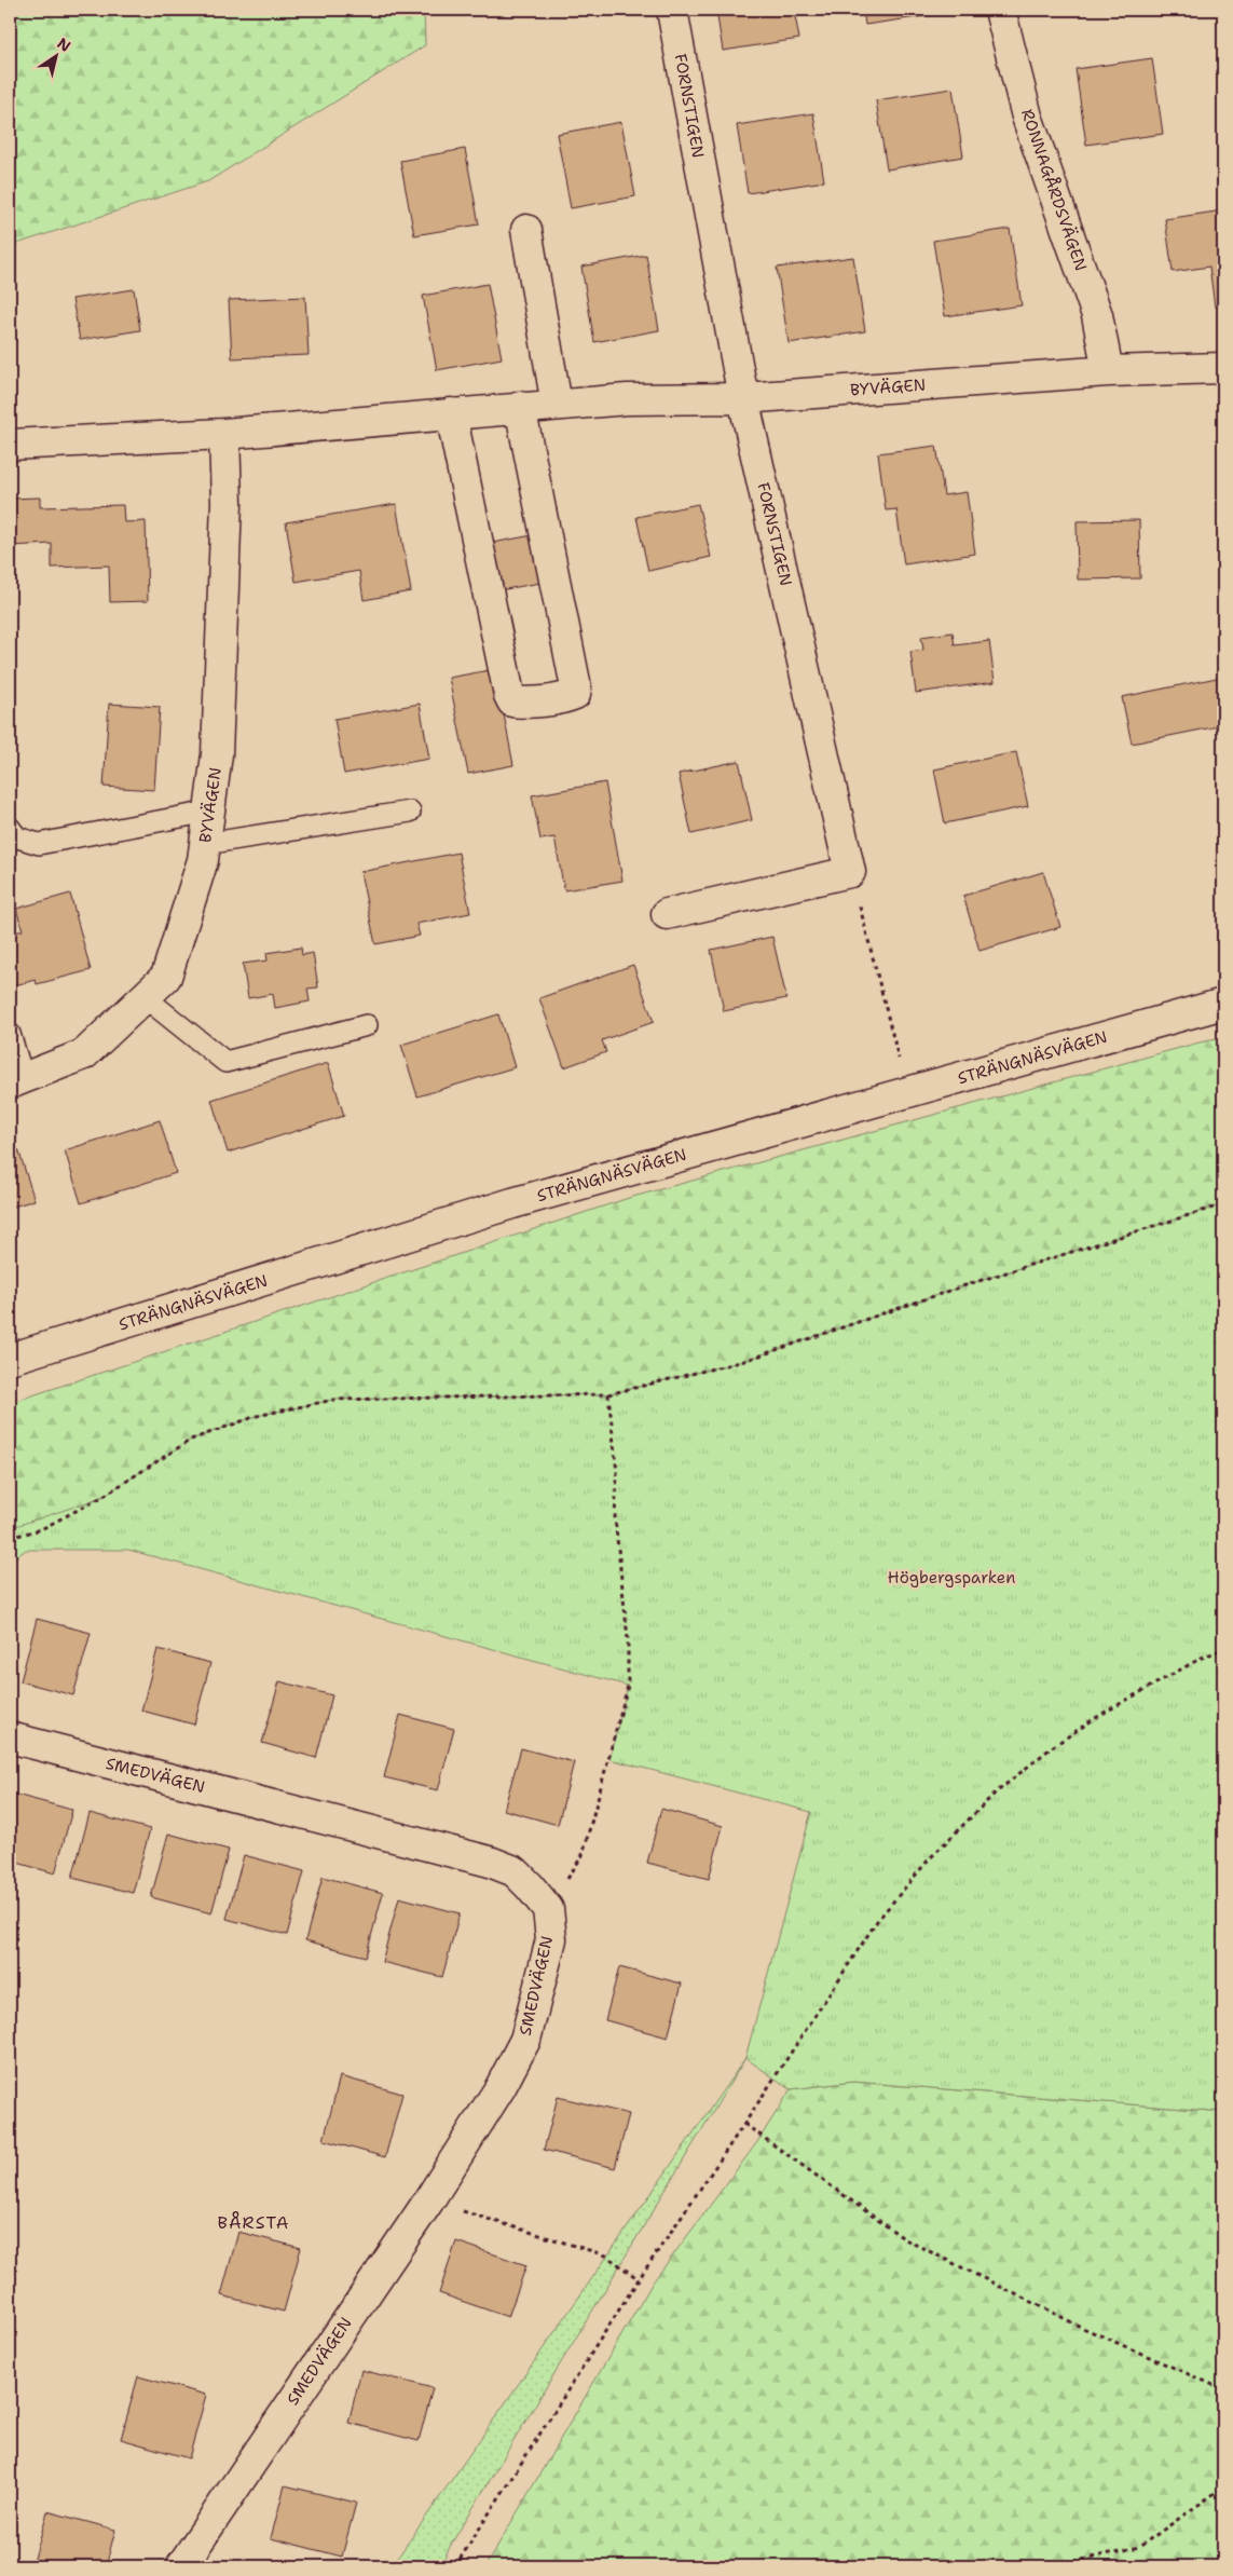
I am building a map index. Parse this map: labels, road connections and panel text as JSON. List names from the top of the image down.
{
  "streets": {
    "street": [
      "FORNSTIGEN",
      "RONNAGÅRDSVÄGEN",
      "BYVÄGEN",
      "STRÄNGNÄSVÄGEN",
      "SMEDVÄGEN"
    ]
  },
  "crossings": [
    ["FORNSTIGEN", "BYVÄGEN"],
    ["RONNAGÅRDSVÄGEN", "BYVÄGEN"]
  ],
  "districts": ["BÅRSTA"],
  "parks": ["Högbergsparken"],
  "north": "top right"
}
